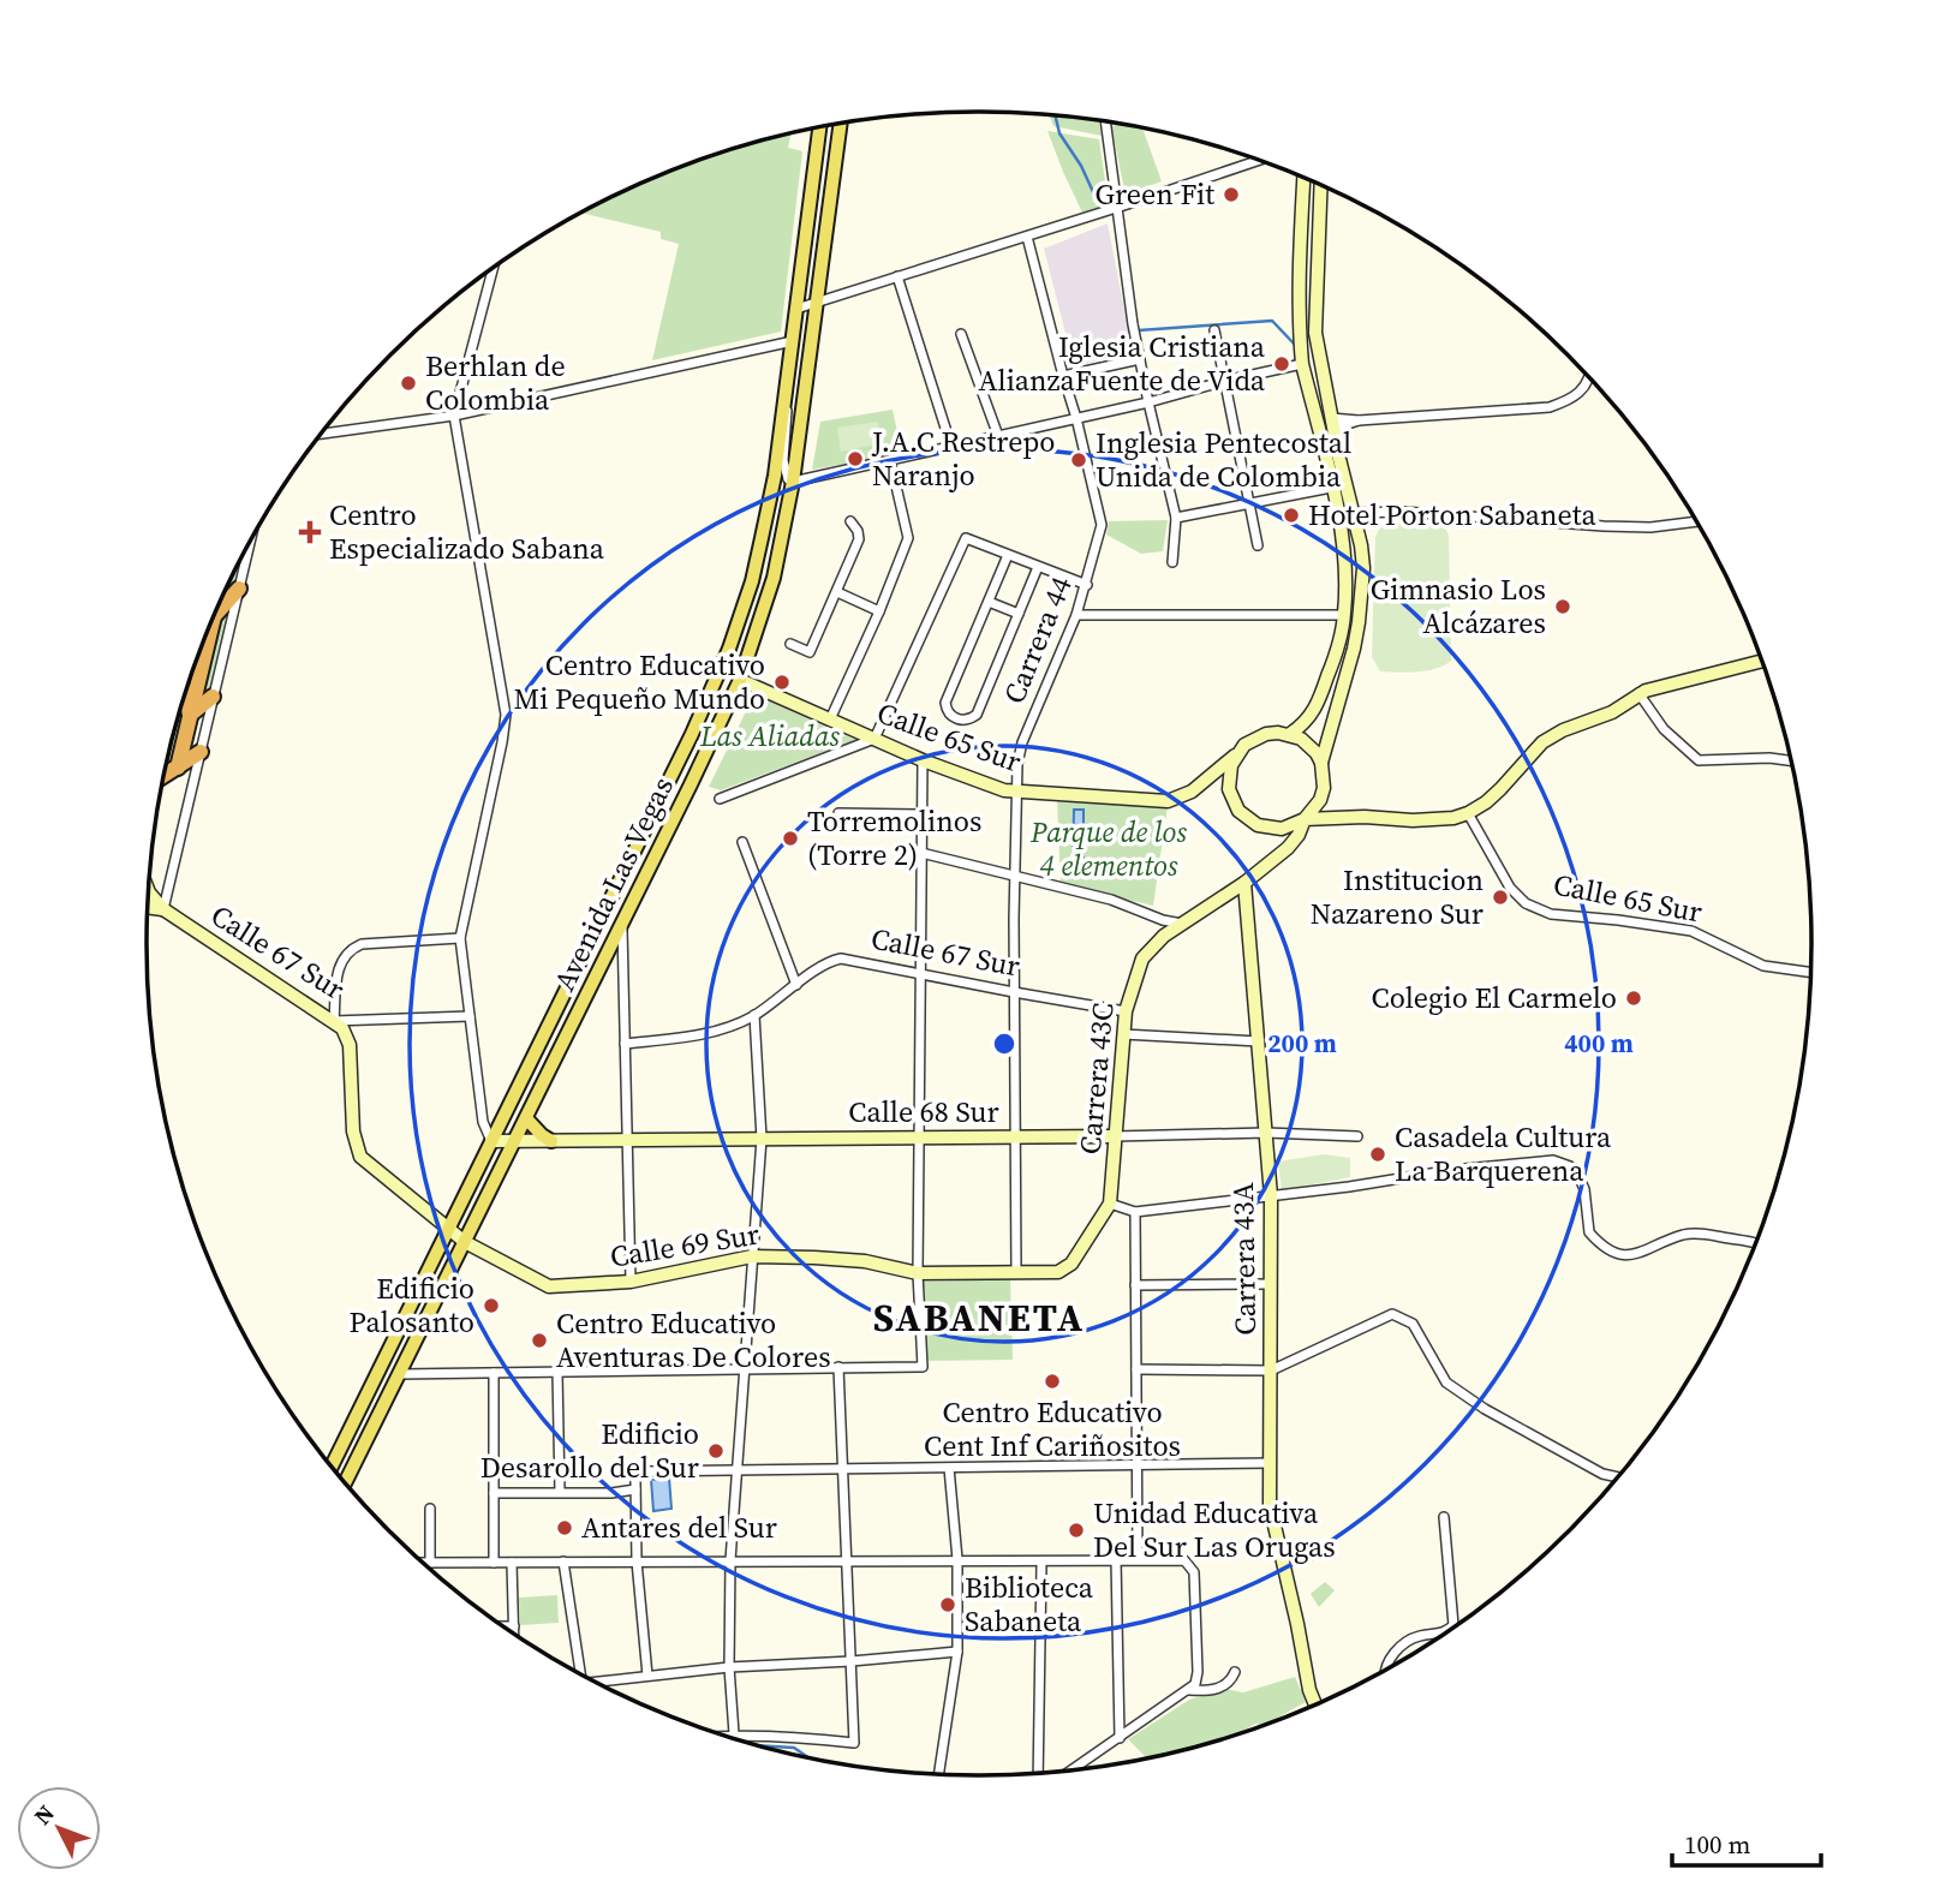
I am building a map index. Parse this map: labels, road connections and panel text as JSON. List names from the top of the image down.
{
  "streets": {
    "main road": ["Avenida Las Vegas"],
    "street": [
      "Carrera 44",
      "Calle 65 Sur",
      "Calle 67 Sur",
      "Carrera 43C",
      "Calle 68 Sur",
      "Calle 69 Sur",
      "Carrera 43A"
    ]
  },
  "crossings": [
    ["Carrera 44", "Calle 65 Sur"],
    ["Carrera 44", "Calle 67 Sur"],
    ["Carrera 44", "Calle 68 Sur"],
    ["Carrera 44", "Calle 69 Sur"],
    ["Calle 65 Sur", "Avenida Las Vegas"],
    ["Avenida Las Vegas", "Calle 68 Sur"],
    ["Avenida Las Vegas", "Calle 69 Sur"],
    ["Calle 67 Sur", "Carrera 43C"],
    ["Calle 67 Sur", "Calle 69 Sur"],
    ["Carrera 43C", "Calle 68 Sur"],
    ["Carrera 43C", "Calle 69 Sur"],
    ["Carrera 43C", "Carrera 43A"],
    ["Calle 68 Sur", "Carrera 43A"]
  ],
  "districts": ["SABANETA"],
  "parks": ["Las Aliadas", "Parque de los 4 elementos"],
  "places": {
    "other": [
      "Green Fit",
      "Iglesia Cristiana AlianzaFuente de Vida",
      "Berhlan de Colombia",
      "J.A.C Restrepo Naranjo",
      "Inglesia Pentecostal Unida de Colombia",
      "Hotel Porton Sabaneta",
      "Gimnasio Los Alcázares",
      "Centro Educativo Mi Pequeño Mundo",
      "Torremolinos (Torre 2)",
      "Institucion Nazareno Sur",
      "Colegio El Carmelo",
      "Casadela Cultura La Barquerena",
      "Edificio Palosanto",
      "Centro Educativo Aventuras De Colores",
      "Centro Educativo Cent Inf Cariñositos",
      "Edificio Desarollo del Sur",
      "Antares del Sur",
      "Unidad Educativa Del Sur Las Orugas",
      "Biblioteca Sabaneta"
    ],
    "health": ["Centro Especializado Sabana"]
  },
  "scale_bar": "100 m",
  "north": "top left",
  "rings": ["200 m", "400 m"]
}
